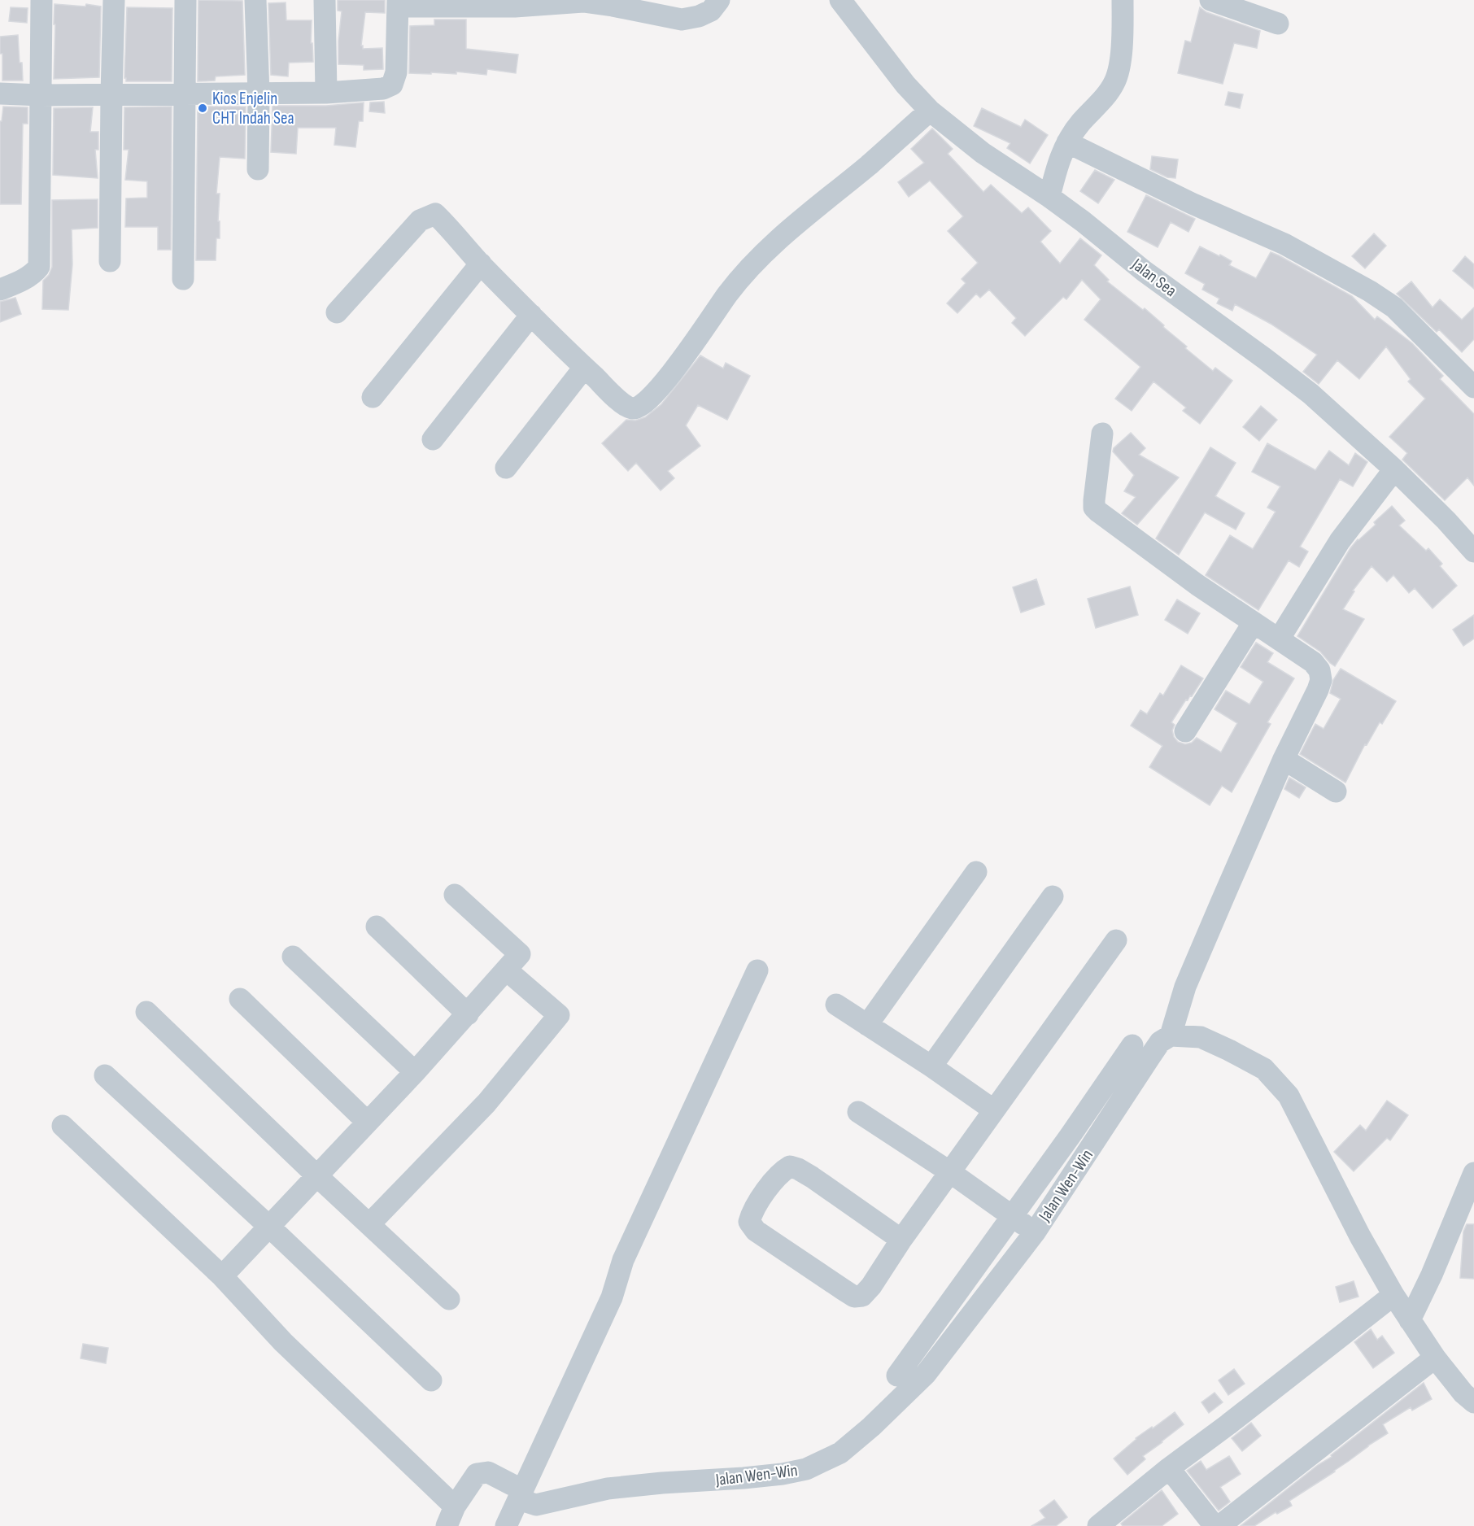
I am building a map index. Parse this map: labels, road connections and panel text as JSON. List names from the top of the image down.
{
  "streets": {
    "street": ["Jalan Sea", "Jalan Wen-Win"]
  },
  "places": ["Kios Enjelin CHT Indah Sea"]
}
